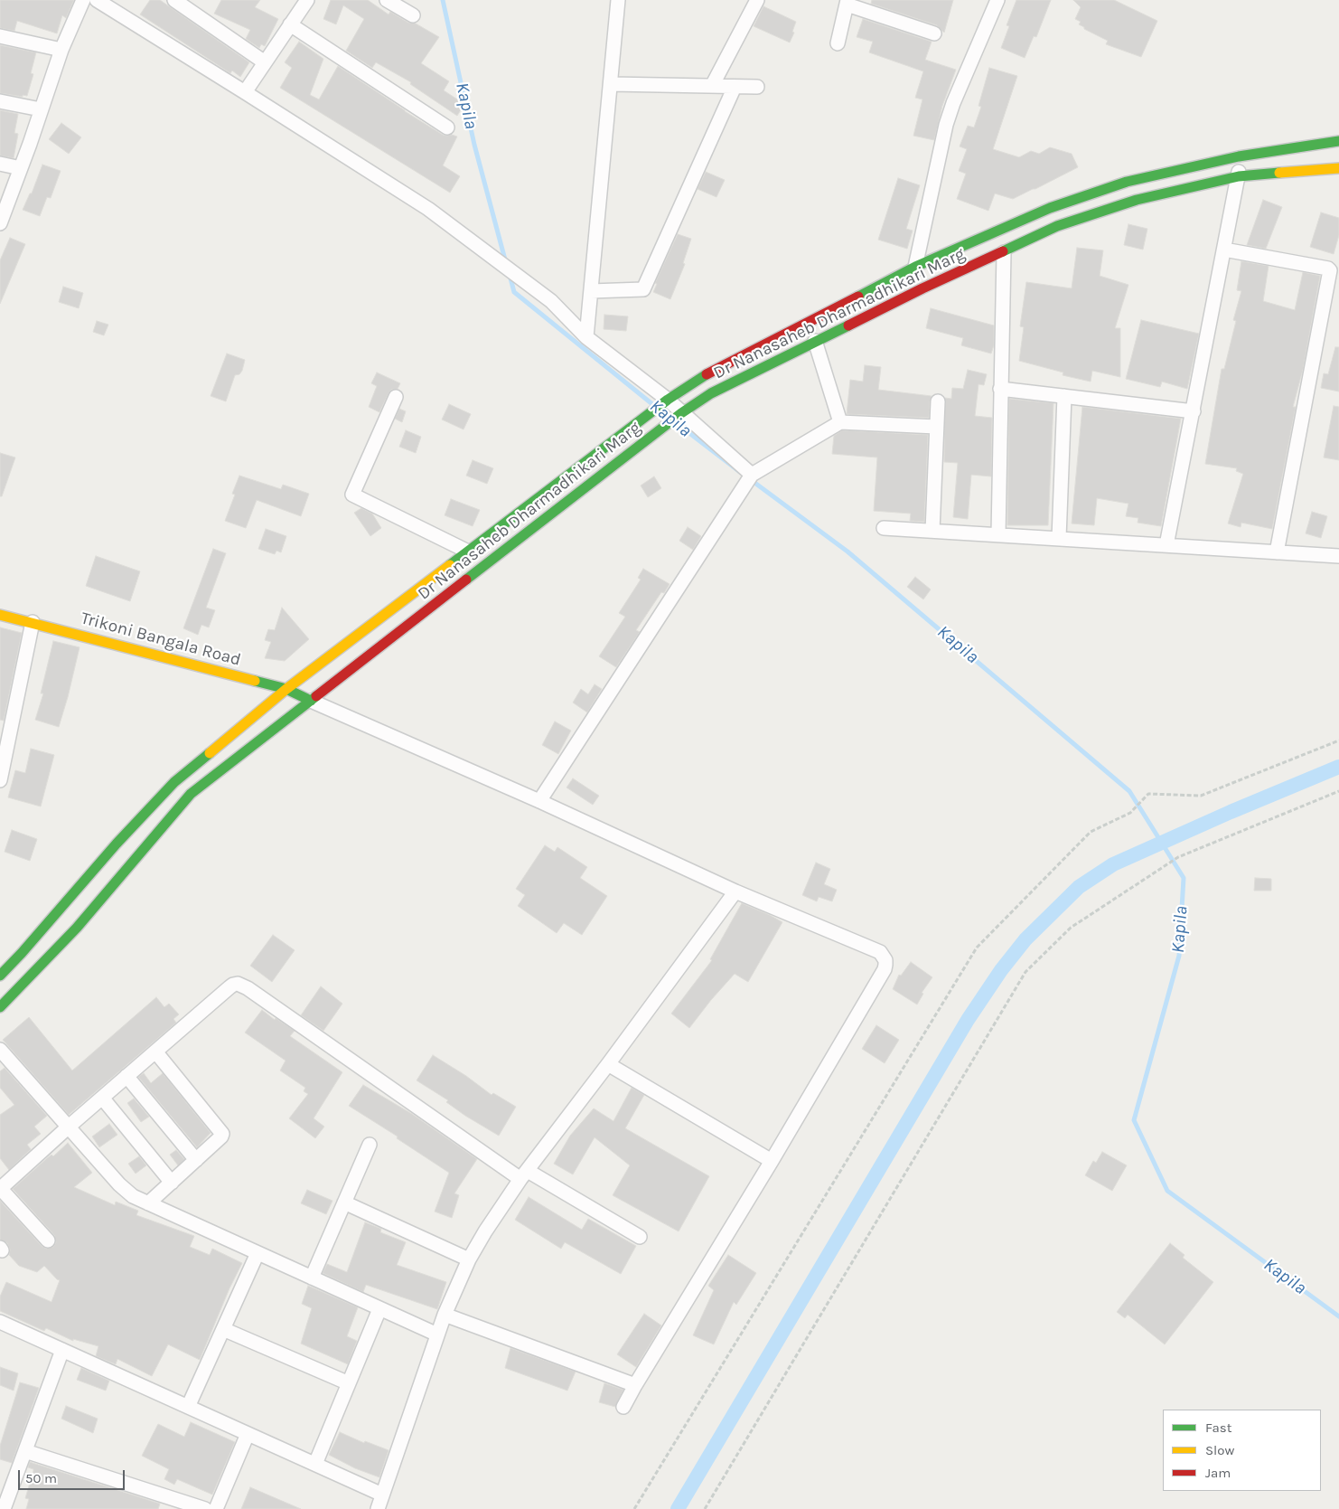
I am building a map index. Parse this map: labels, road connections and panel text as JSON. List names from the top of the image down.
{
  "streets": {
    "main road": ["Dr Nanasaheb Dharmadhikari Marg", "Trikoni Bangala Road"]
  },
  "crossings": [
    ["Dr Nanasaheb Dharmadhikari Marg", "Trikoni Bangala Road"]
  ],
  "water": ["Kapila"],
  "legend": ["Fast", "Slow", "Jam"],
  "scale_bar": "50 m"
}
